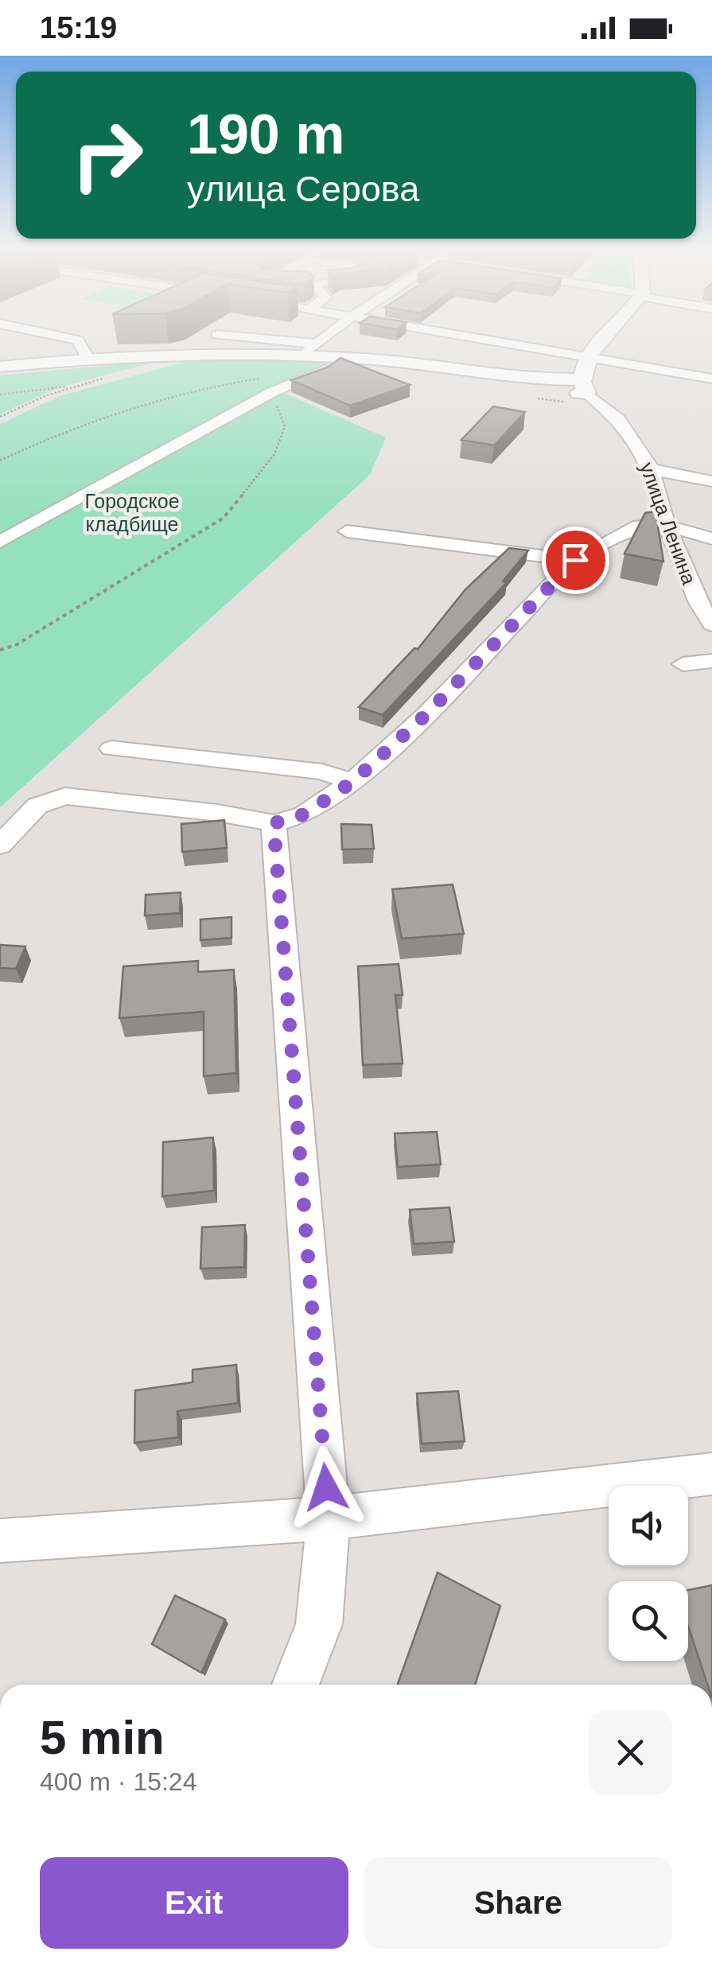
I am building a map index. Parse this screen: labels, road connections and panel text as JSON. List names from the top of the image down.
{
  "streets": {
    "street": ["улица Ленина"]
  },
  "parks": ["Городское кладбище"],
  "page": {
    "status": "15:19",
    "turn": ["190 m", "улица Серова"],
    "heading": ["5 min", "400 m · 15:24"],
    "buttons": ["Exit", "Share"]
  }
}
